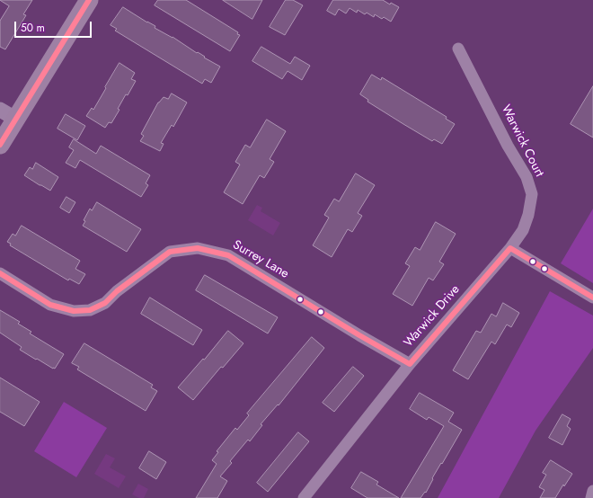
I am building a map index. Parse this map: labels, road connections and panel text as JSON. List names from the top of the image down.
{
  "streets": {
    "street": ["Warwick Court", "Surrey Lane", "Warwick Drive"]
  },
  "crossings": [
    ["Warwick Court", "Warwick Drive"],
    ["Surrey Lane", "Warwick Drive"]
  ],
  "scale_bar": "50 m"
}
